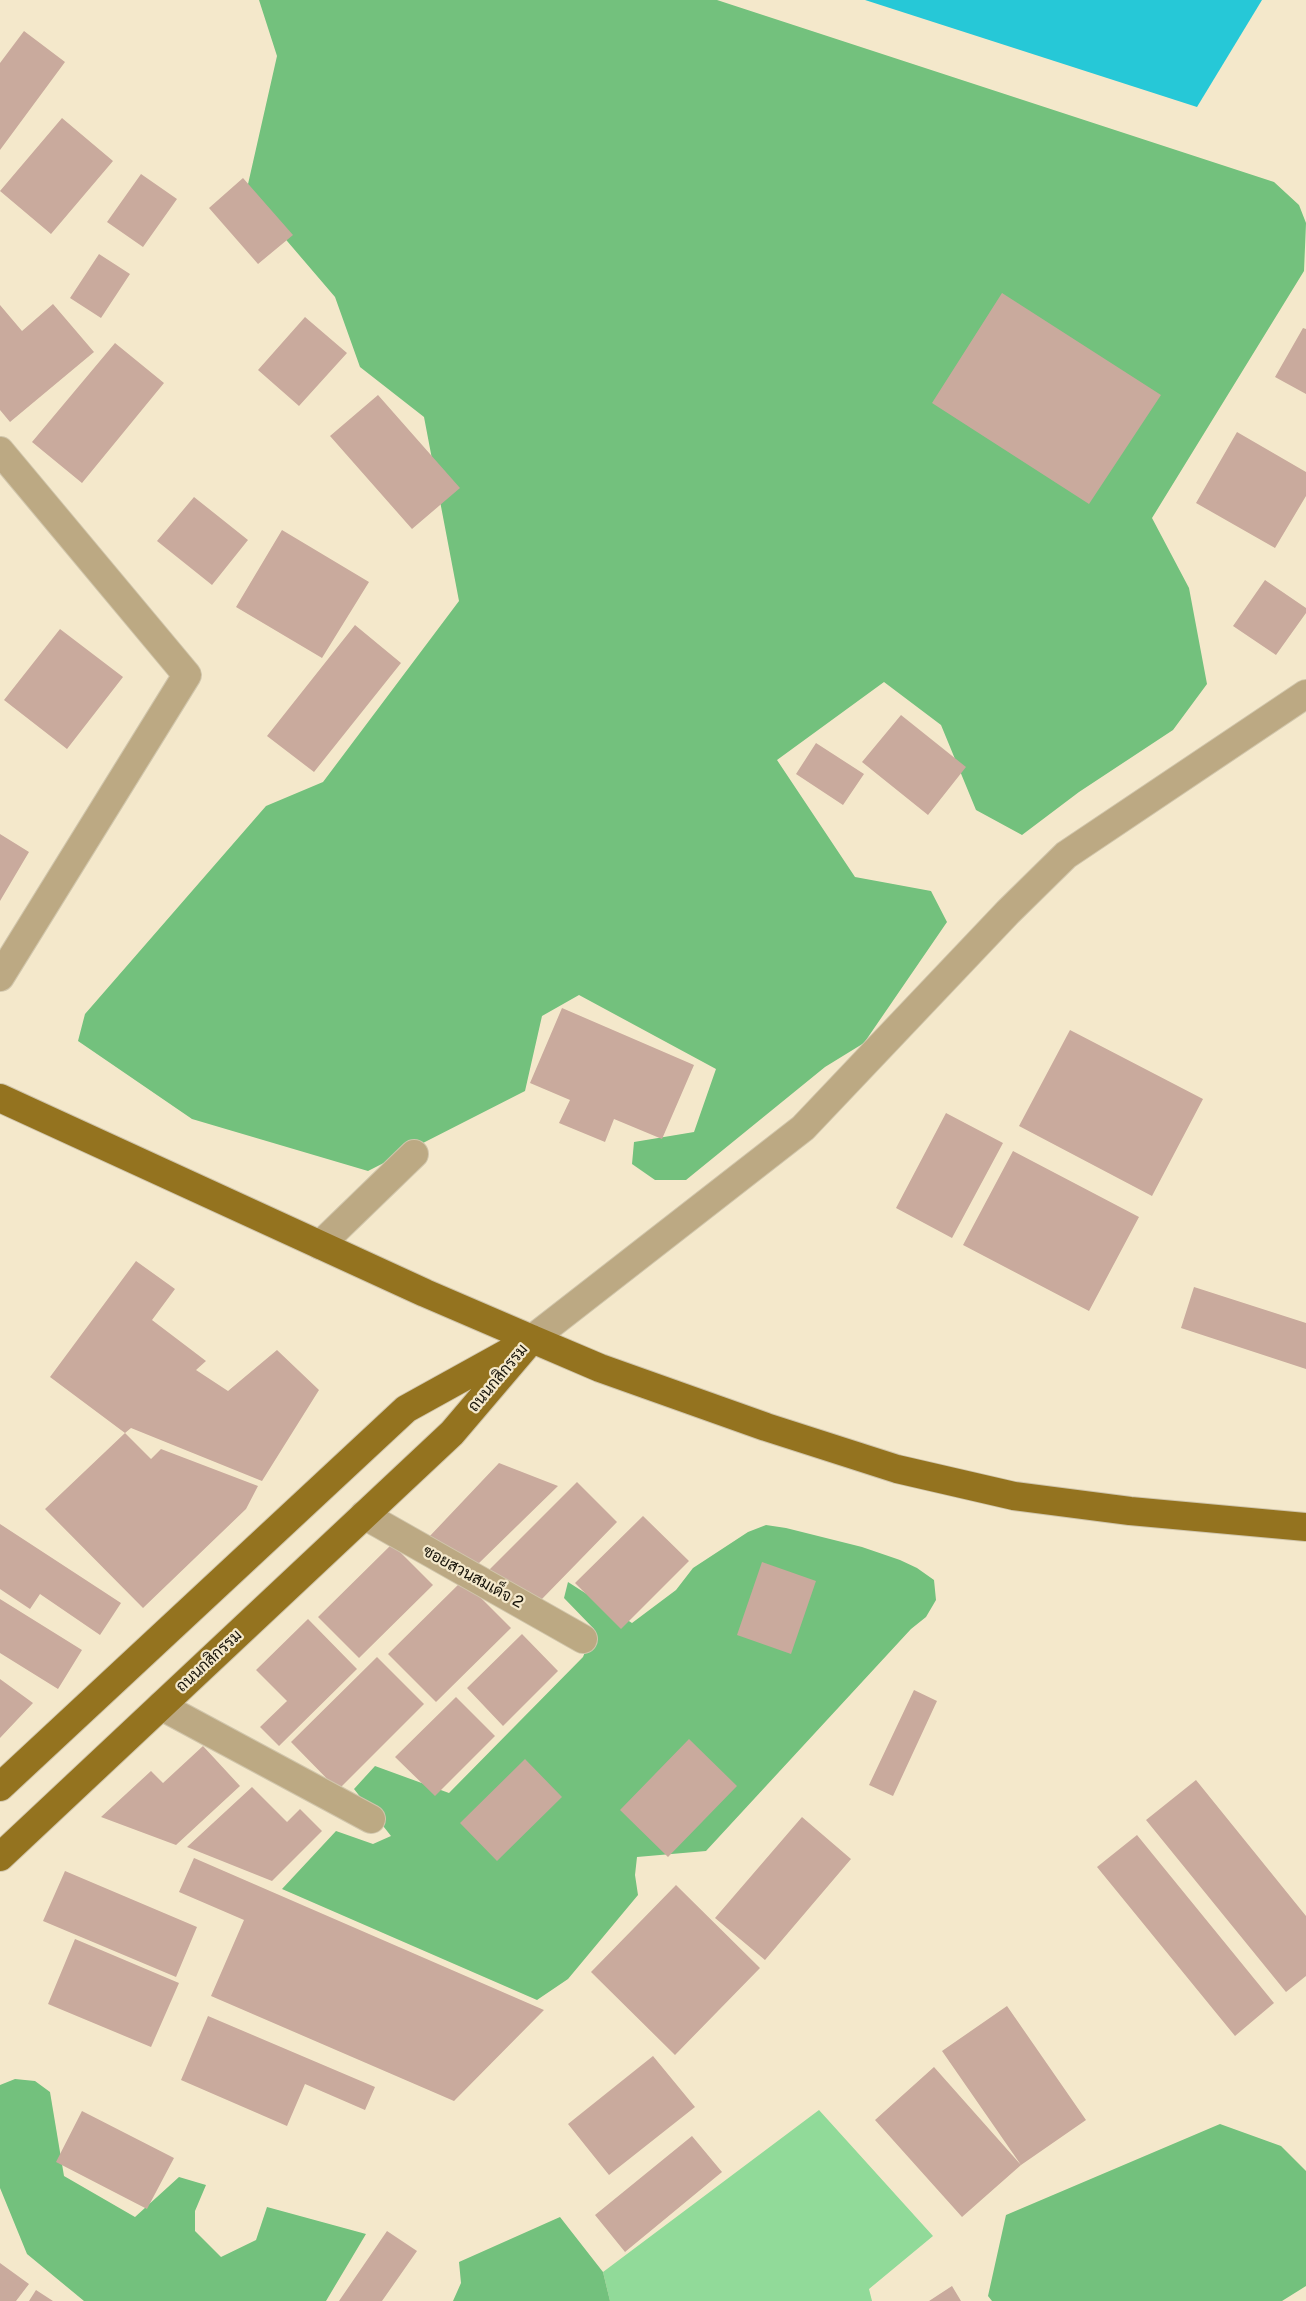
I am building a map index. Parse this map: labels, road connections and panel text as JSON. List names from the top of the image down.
{
  "streets": {
    "main road": ["ถนนกสิกรรม"],
    "street": ["ซอยสวนสมเด็จ 2"]
  },
  "crossings": [
    ["ถนนกสิกรรม", "ซอยสวนสมเด็จ 2"]
  ]
}
